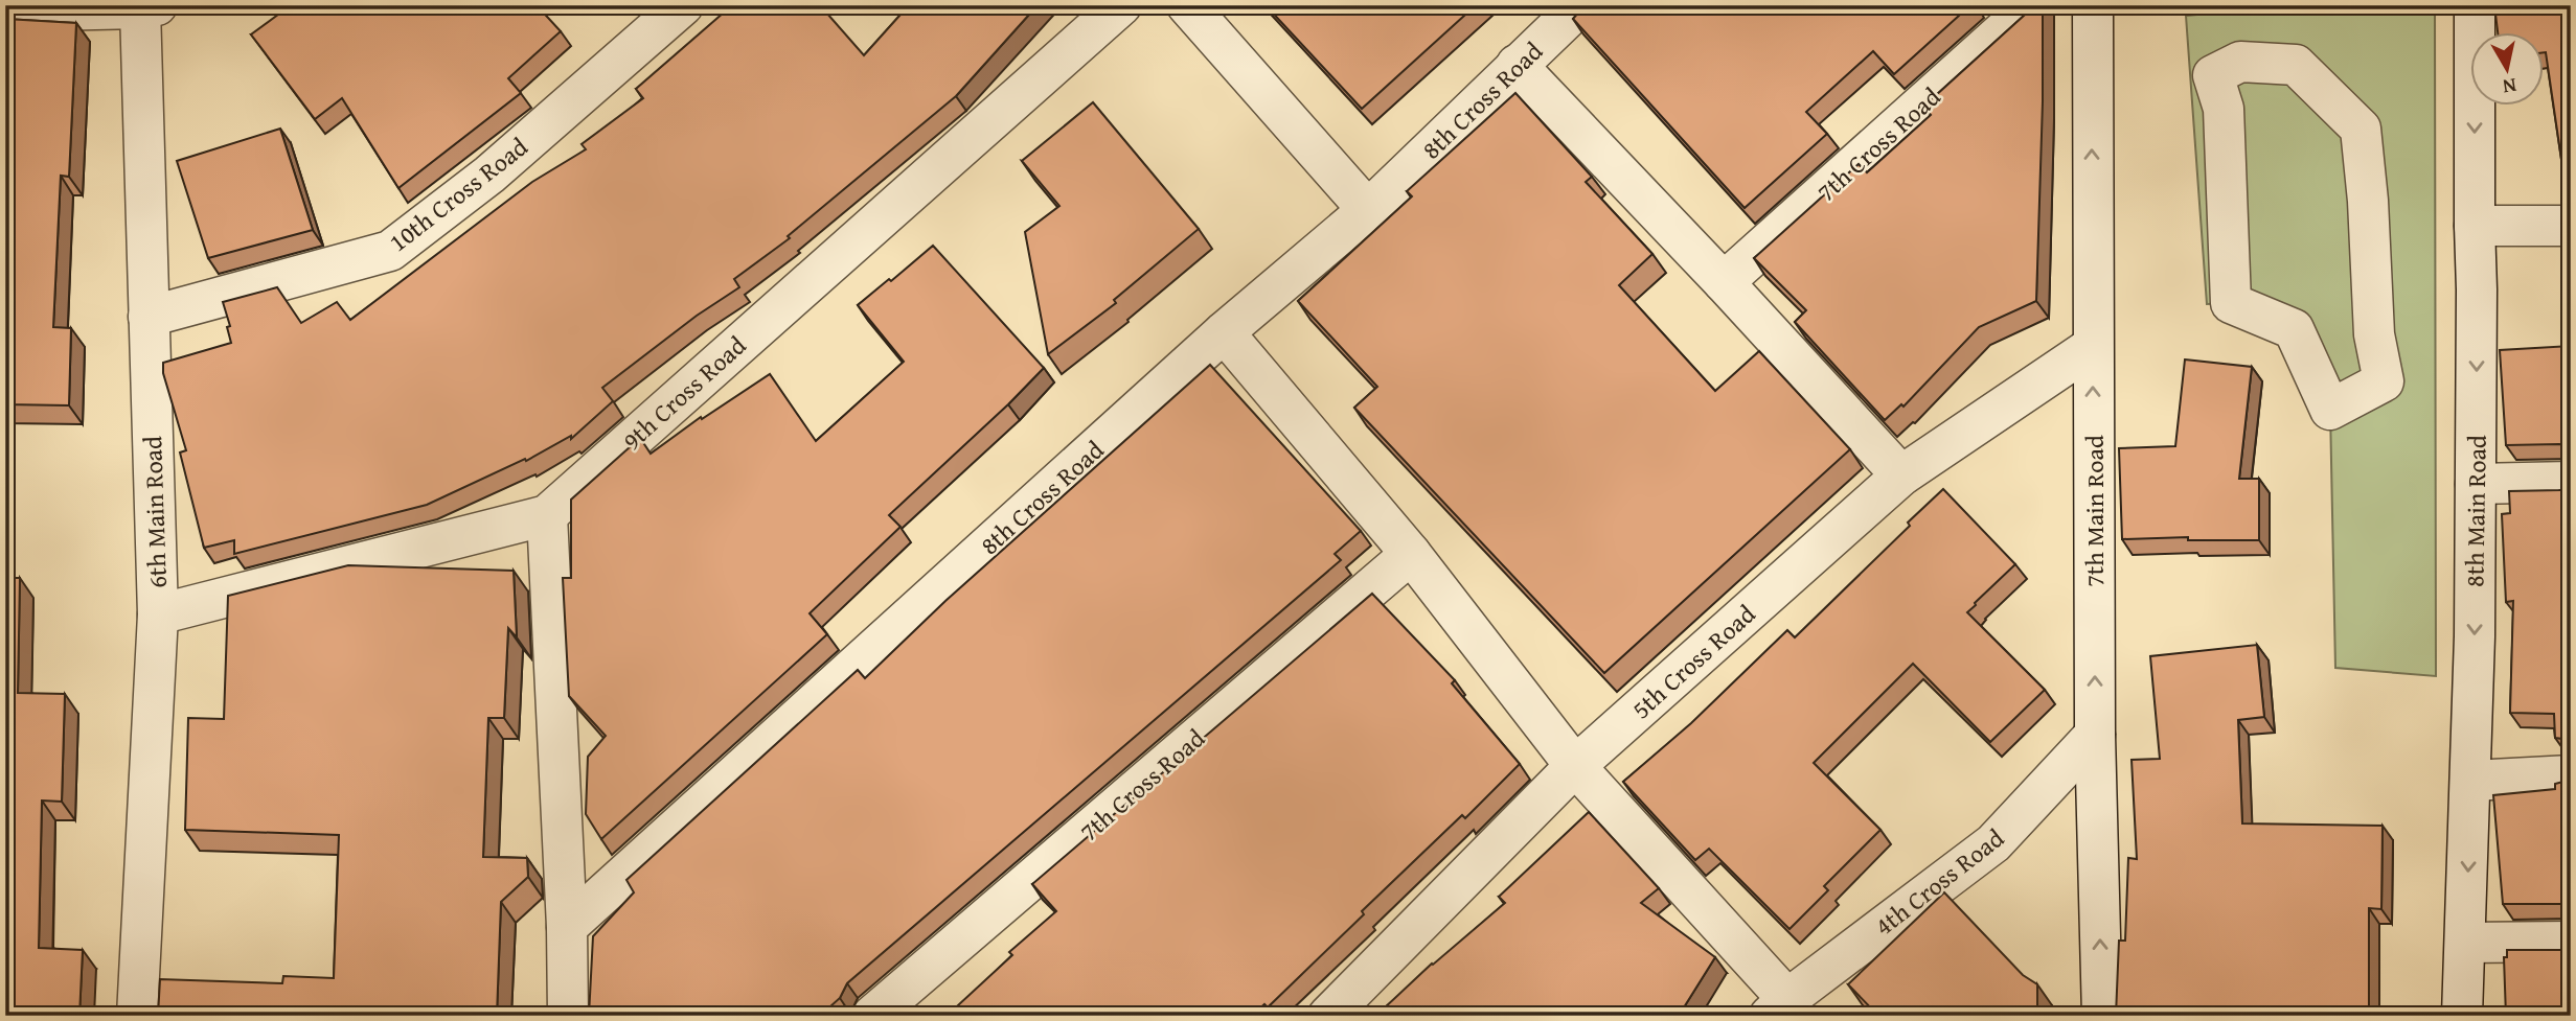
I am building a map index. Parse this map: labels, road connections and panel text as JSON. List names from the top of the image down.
{
  "streets": {
    "street": [
      "8th Cross Road",
      "7th Cross Road",
      "10th Cross Road",
      "9th Cross Road",
      "7th Main Road",
      "8th Main Road",
      "6th Main Road",
      "5th Cross Road",
      "4th Cross Road"
    ]
  },
  "crossings": [
    ["10th Cross Road", "6th Main Road"],
    ["9th Cross Road", "6th Main Road"],
    ["7th Main Road", "5th Cross Road"],
    ["7th Main Road", "4th Cross Road"]
  ],
  "one_way": ["7th Main Road", "8th Main Road"],
  "north": "bottom"
}
